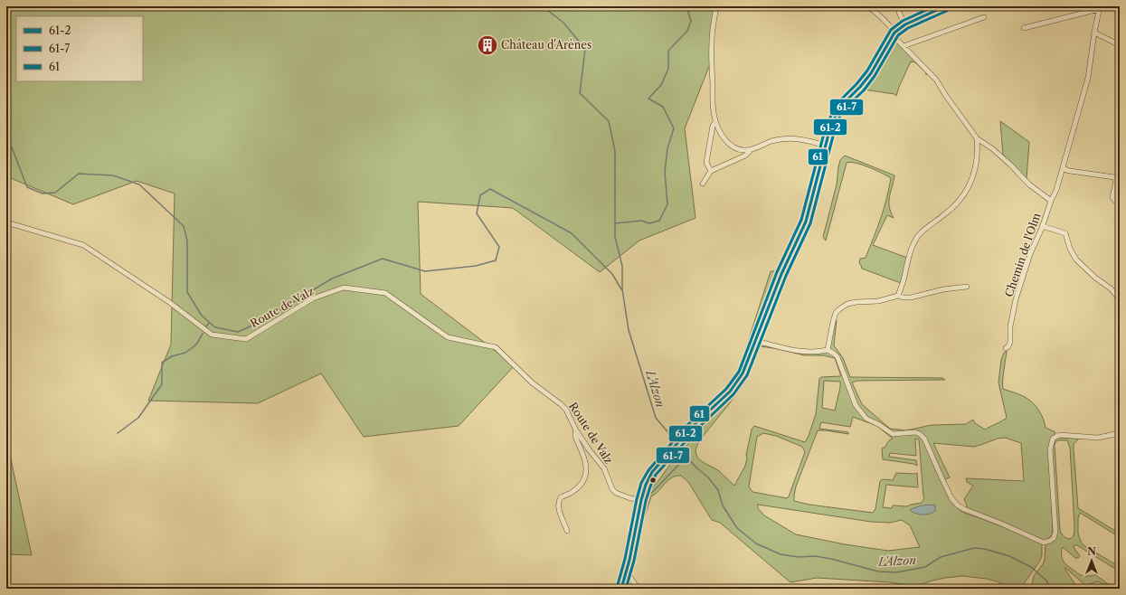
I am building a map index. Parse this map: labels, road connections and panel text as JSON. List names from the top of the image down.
{
  "streets": {
    "street": ["Chemin de l'Olm", "Route de Valz"]
  },
  "water": ["L'Alzon"],
  "places": {
    "building": ["Château d'Arènes"]
  },
  "lines": ["transit line 61-2", "transit line 61", "transit line 61-7"],
  "legend": ["61-2", "61-7", "61"],
  "north": "top"
}
